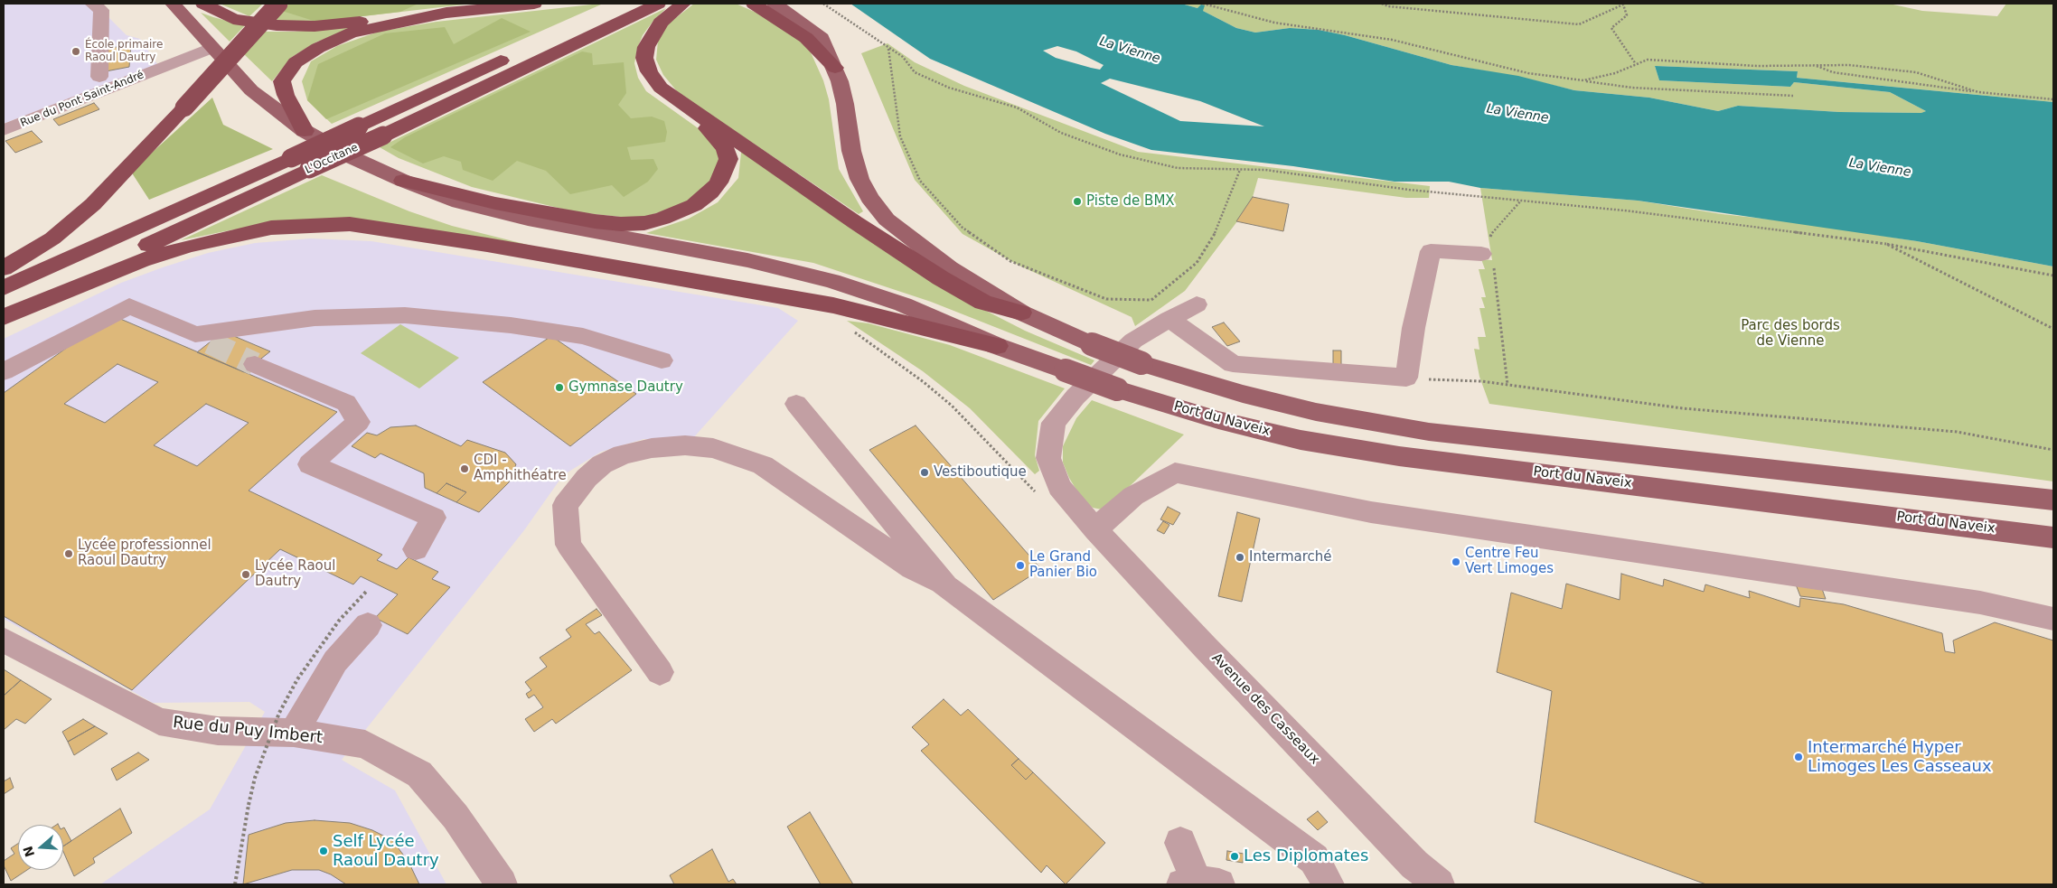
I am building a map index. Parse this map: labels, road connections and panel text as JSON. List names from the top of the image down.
{
  "streets": {
    "highway": ["L'Occitane"],
    "main road": ["Port du Naveix"],
    "street": ["Rue du Pont Saint-André", "Avenue des Casseaux", "Rue du Puy Imbert"]
  },
  "crossings": [
    ["Rue du Pont Saint-André", "Port du Naveix"]
  ],
  "water": ["La Vienne"],
  "parks": ["Parc des bords de Vienne"],
  "places": [
    "École primaire Raoul Dautry",
    "Piste de BMX",
    "Gymnase Dautry",
    "CDI - Amphithéatre",
    "Vestiboutique",
    "Lycée professionnel Raoul Dautry",
    "Intermarché",
    "Centre Feu Vert Limoges",
    "Le Grand Panier Bio",
    "Lycée Raoul Dautry",
    "Intermarché Hyper Limoges Les Casseaux",
    "Self Lycée Raoul Dautry",
    "Les Diplomates"
  ],
  "north": "left"
}
